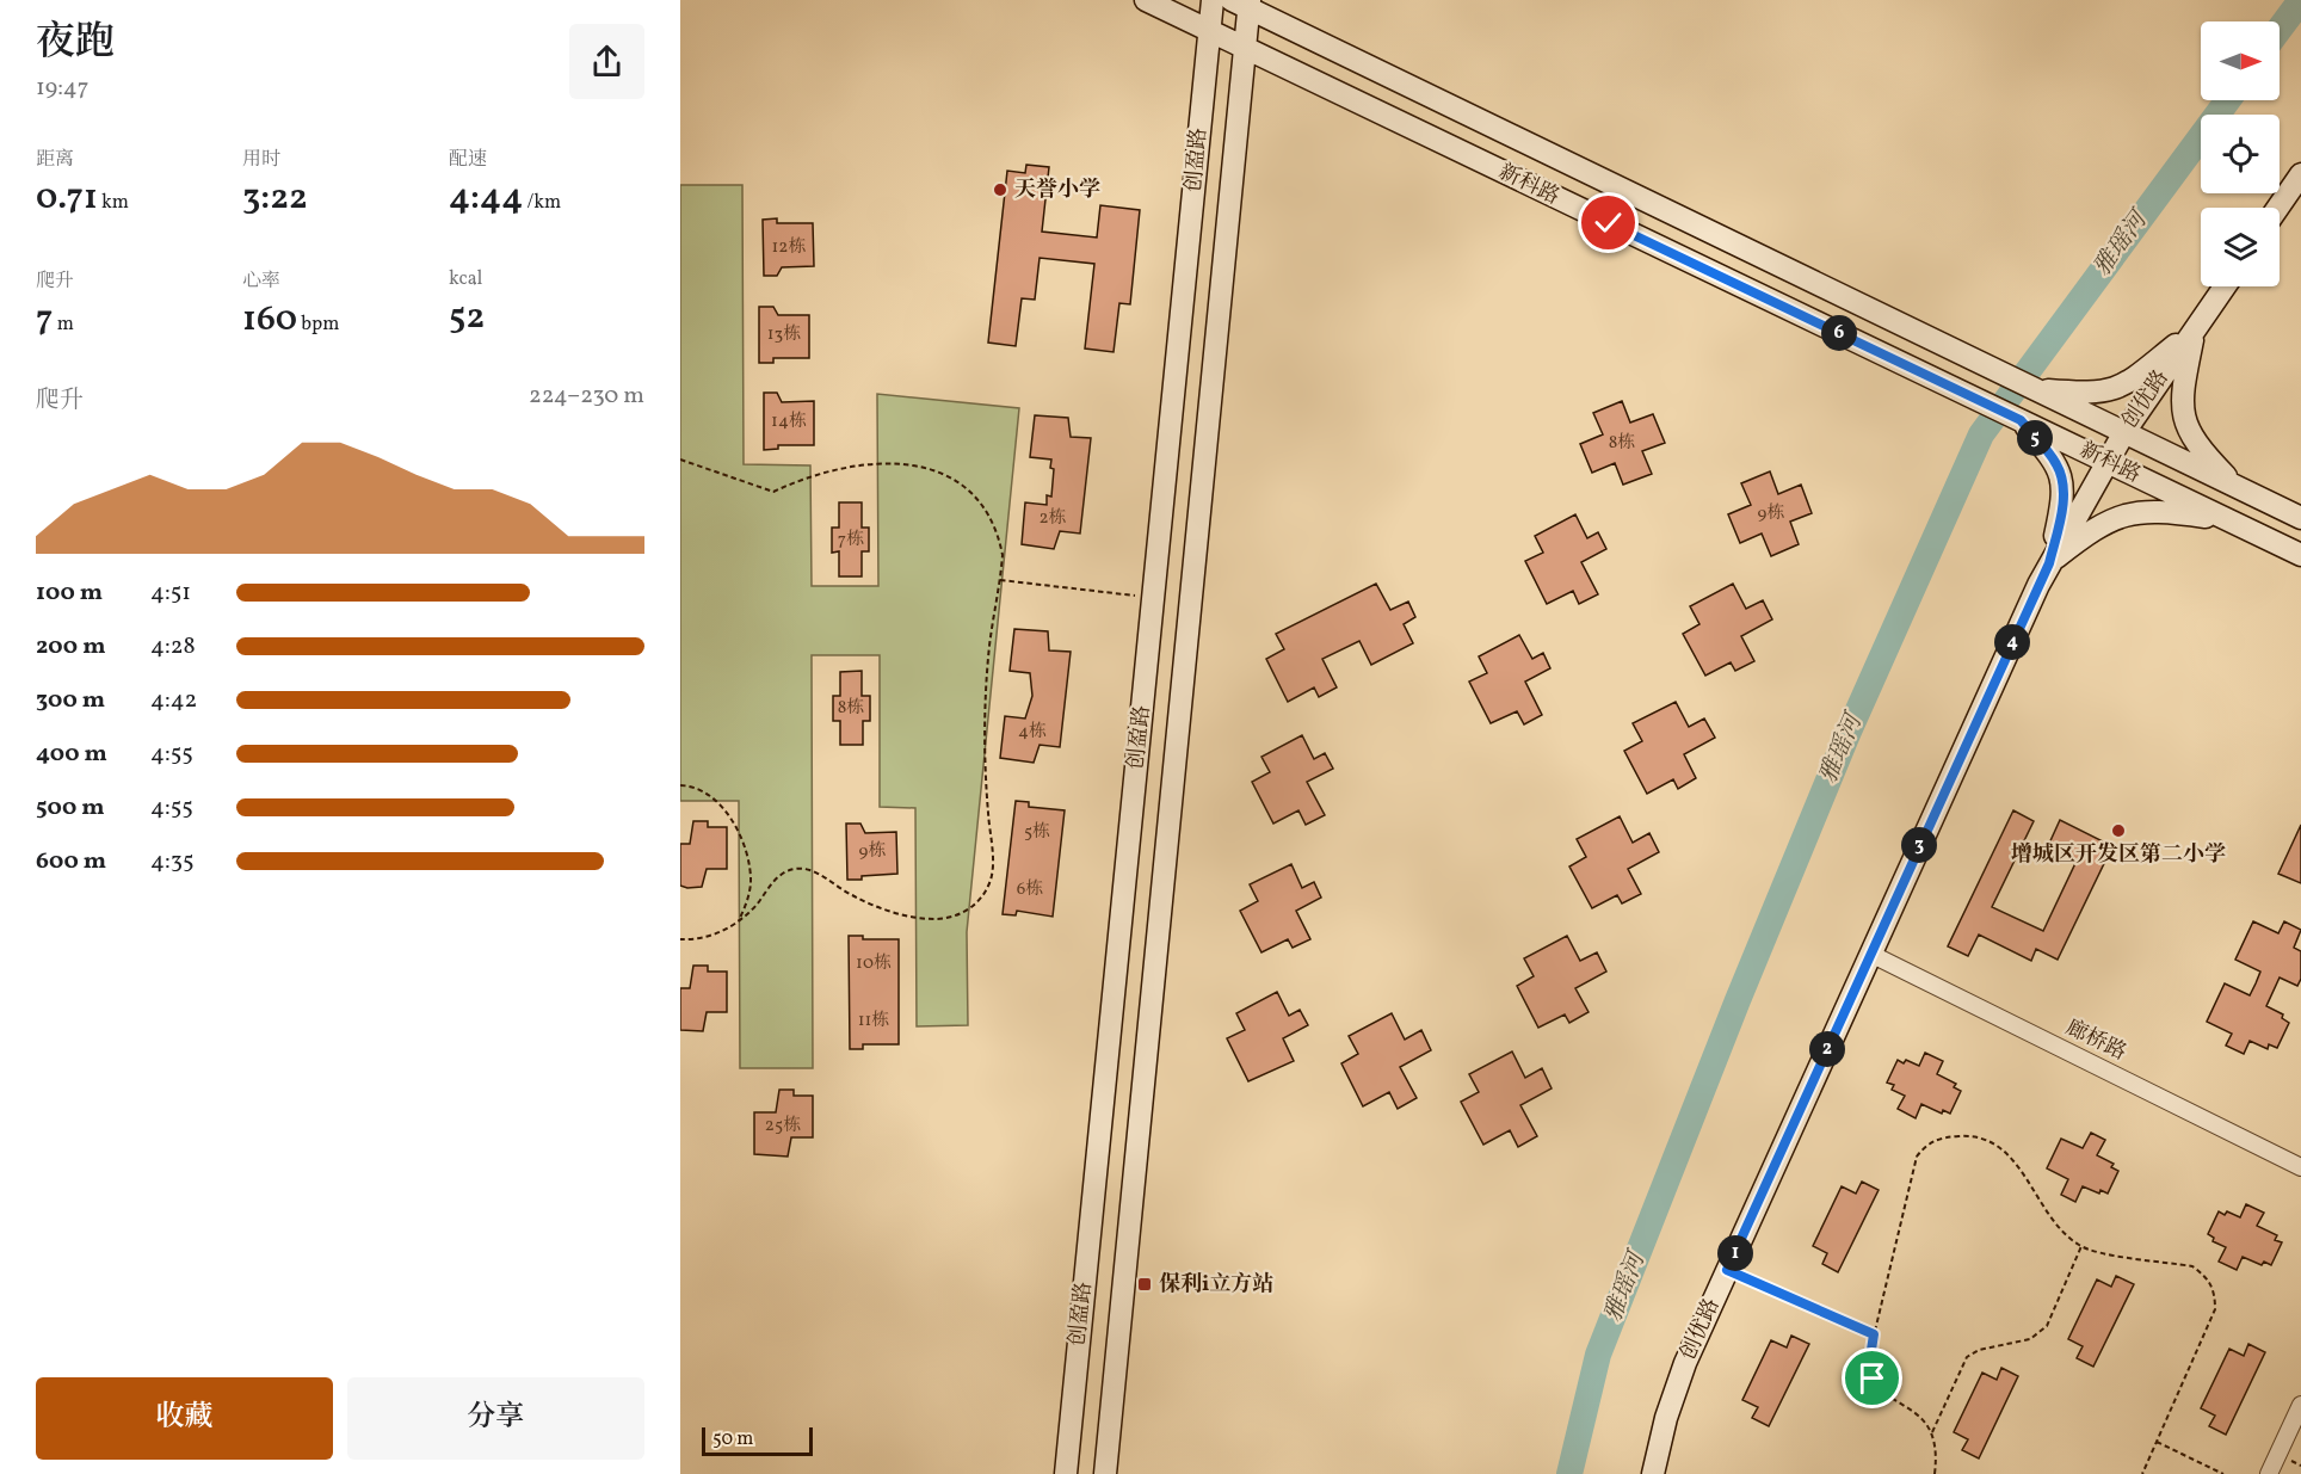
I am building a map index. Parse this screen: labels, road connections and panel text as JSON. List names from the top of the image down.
{
  "streets": {
    "street": [
      "创盈路",
      "新科路",
      "创优路",
      "廊桥路"
    ]
  },
  "crossings": [
    ["创盈路", "新科路"],
    ["新科路", "创优路"],
    ["创优路", "廊桥路"]
  ],
  "water": ["雅瑶河"],
  "places": {
    "other": ["天誉小学", "增城区开发区第二小学"],
    "transit": ["保利i立方站"]
  },
  "house_numbers": [
    "12栋",
    "13栋",
    "14栋",
    "8栋",
    "9栋",
    "2栋",
    "7栋",
    "8栋",
    "4栋",
    "5栋",
    "9栋",
    "6栋",
    "10栋",
    "11栋",
    "25栋"
  ],
  "scale_bar": "50 m",
  "north": "right",
  "page": {
    "heading": ["夜跑", "19:47"],
    "stats": [
      ["距离", "0.71 km"],
      ["用时", "3:22"],
      ["配速", "4:44 /km"],
      ["爬升", "7 m"],
      ["心率", "160 bpm"],
      ["kcal", "52"]
    ],
    "pins": [
      "6",
      "5",
      "4",
      "3",
      "2",
      "1"
    ],
    "chart": ["爬升", "224–230 m"],
    "list": [
      {
        "name": "100 m",
        "note": "4:51"
      },
      {
        "name": "200 m",
        "note": "4:28"
      },
      {
        "name": "300 m",
        "note": "4:42"
      },
      {
        "name": "400 m",
        "note": "4:55"
      },
      {
        "name": "500 m",
        "note": "4:55"
      },
      {
        "name": "600 m",
        "note": "4:35"
      }
    ],
    "buttons": ["收藏", "分享"],
    "scale": "50 m"
  }
}
